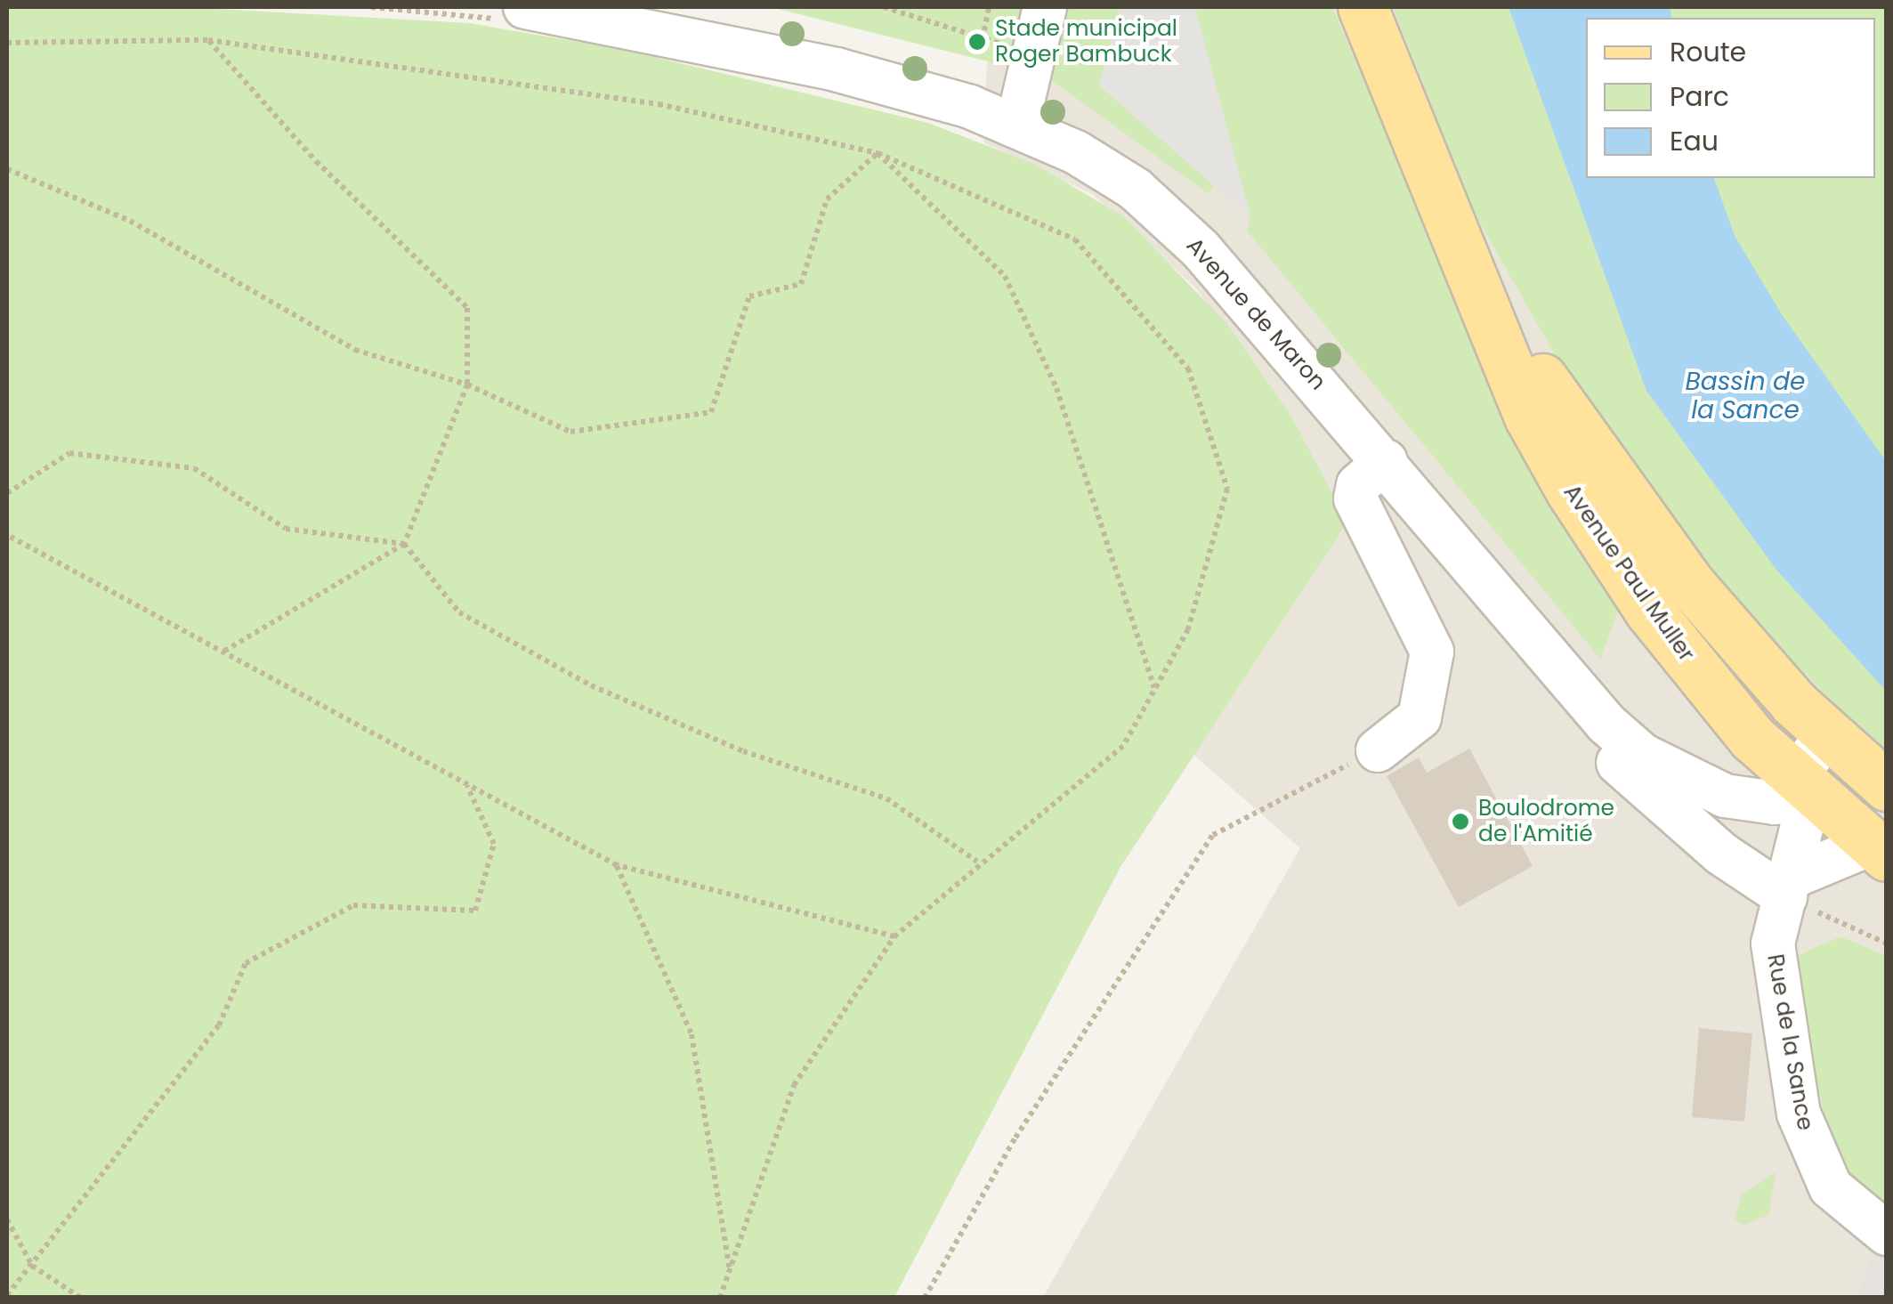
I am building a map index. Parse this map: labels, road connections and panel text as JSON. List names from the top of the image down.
{
  "streets": {
    "main road": ["Avenue Paul Muller"],
    "street": ["Avenue de Maron", "Rue de la Sance"]
  },
  "crossings": [
    ["Avenue de Maron", "Avenue Paul Muller"],
    ["Avenue de Maron", "Rue de la Sance"],
    ["Avenue Paul Muller", "Rue de la Sance"]
  ],
  "water": ["Bassin de la Sance"],
  "places": ["Stade municipal Roger Bambuck", "Boulodrome de l'Amitié"],
  "legend": ["Route", "Parc", "Eau"]
}
